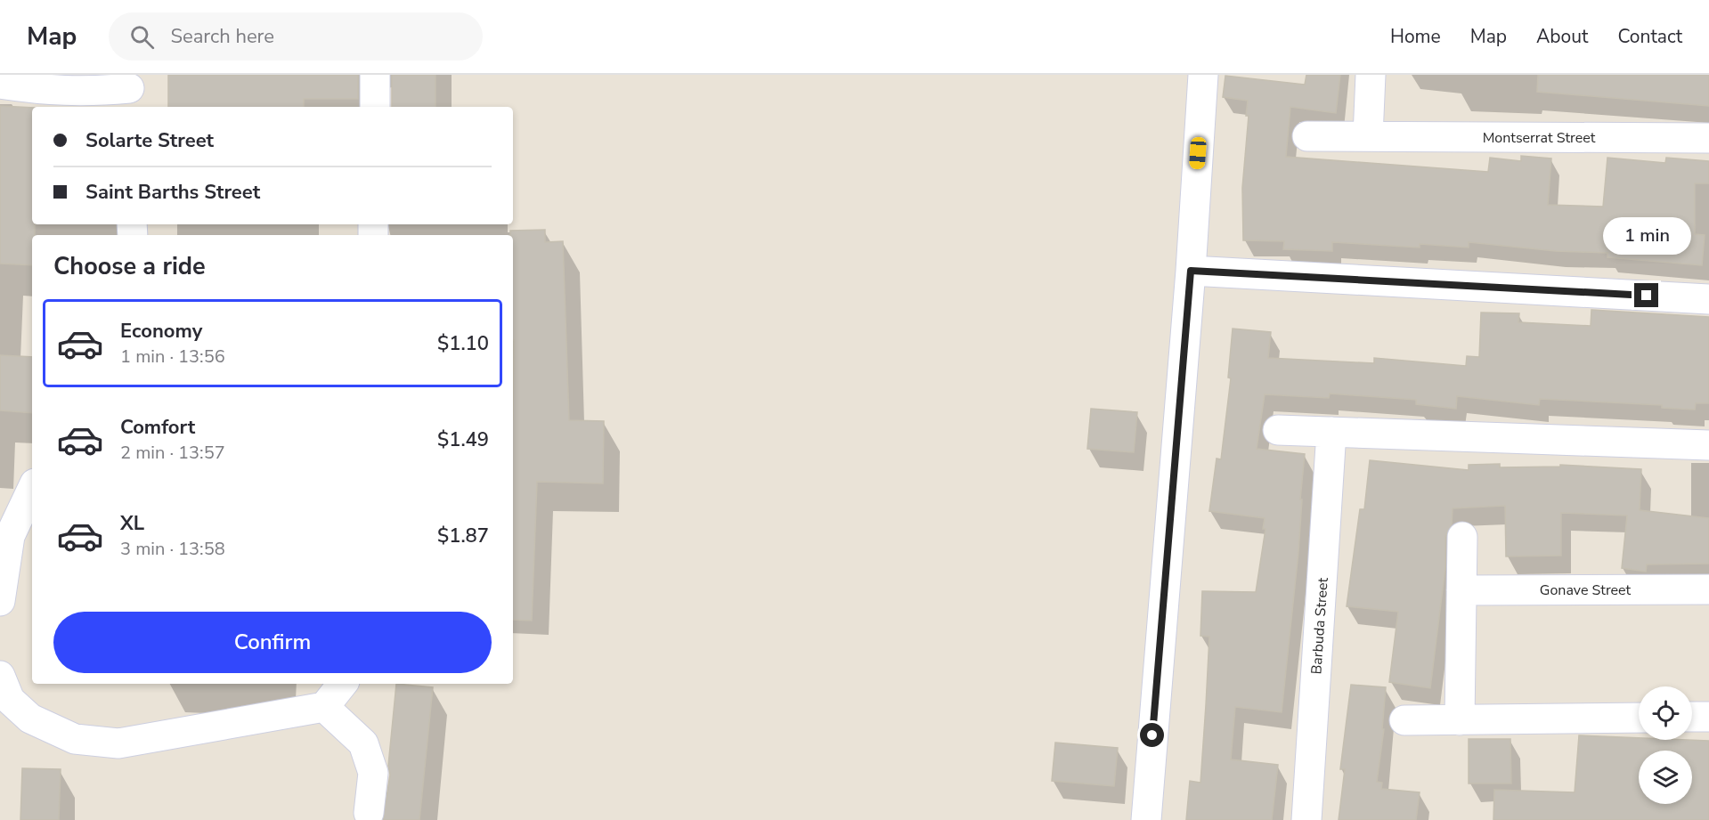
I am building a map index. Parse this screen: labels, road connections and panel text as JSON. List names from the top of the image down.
{
  "streets": {
    "street": ["Montserrat Street", "Gonave Street", "Barbuda Street"]
  },
  "page": {
    "header": "Map",
    "search": "Search here",
    "nav": [
      "Home",
      "Map",
      "About",
      "Contact"
    ],
    "banner": ["Solarte Street", "Saint Barths Street"],
    "bubble": "1 min",
    "heading": "Choose a ride",
    "list": [
      {
        "name": "Economy",
        "note": "1 min · 13:56",
        "value": "$1.10"
      },
      {
        "name": "Comfort",
        "note": "2 min · 13:57",
        "value": "$1.49"
      },
      {
        "name": "XL",
        "note": "3 min · 13:58",
        "value": "$1.87"
      }
    ],
    "buttons": "Confirm"
  }
}
